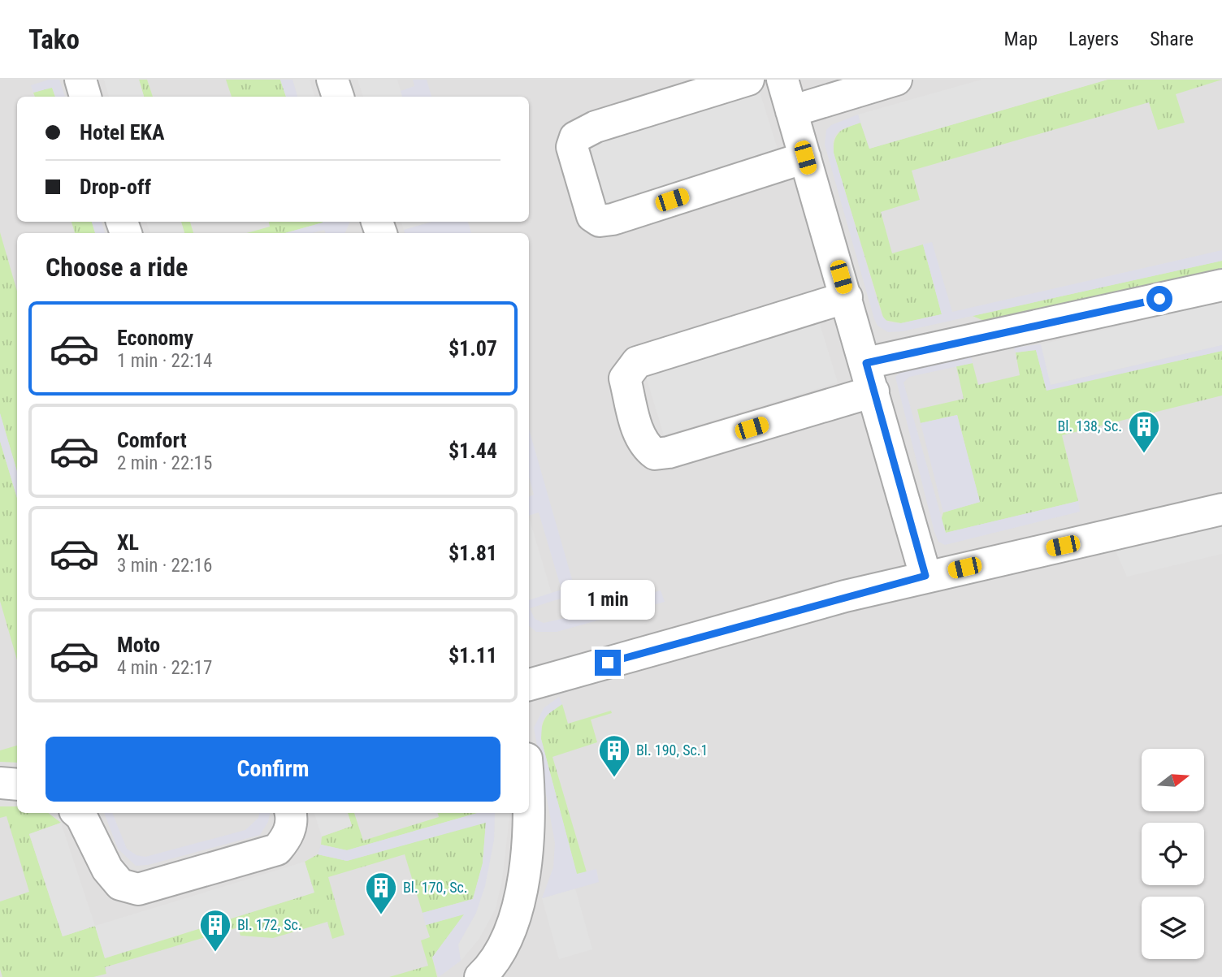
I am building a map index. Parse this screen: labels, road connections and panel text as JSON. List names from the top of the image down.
{
  "places": {
    "building": [
      "Bl. 138, Sc.",
      "Bl. 190, Sc.1",
      "Bl. 170, Sc.",
      "Bl. 172, Sc."
    ]
  },
  "north": "right",
  "page": {
    "header": "Tako",
    "nav": ["Map", "Layers", "Share"],
    "banner": ["Hotel EKA", "Drop-off"],
    "heading": "Choose a ride",
    "list": [
      {
        "name": "Economy",
        "note": "1 min · 22:14",
        "value": "$1.07"
      },
      {
        "name": "Comfort",
        "note": "2 min · 22:15",
        "value": "$1.44"
      },
      {
        "name": "XL",
        "note": "3 min · 22:16",
        "value": "$1.81"
      },
      {
        "name": "Moto",
        "note": "4 min · 22:17",
        "value": "$1.11"
      }
    ],
    "bubble": "1 min",
    "buttons": "Confirm"
  }
}
